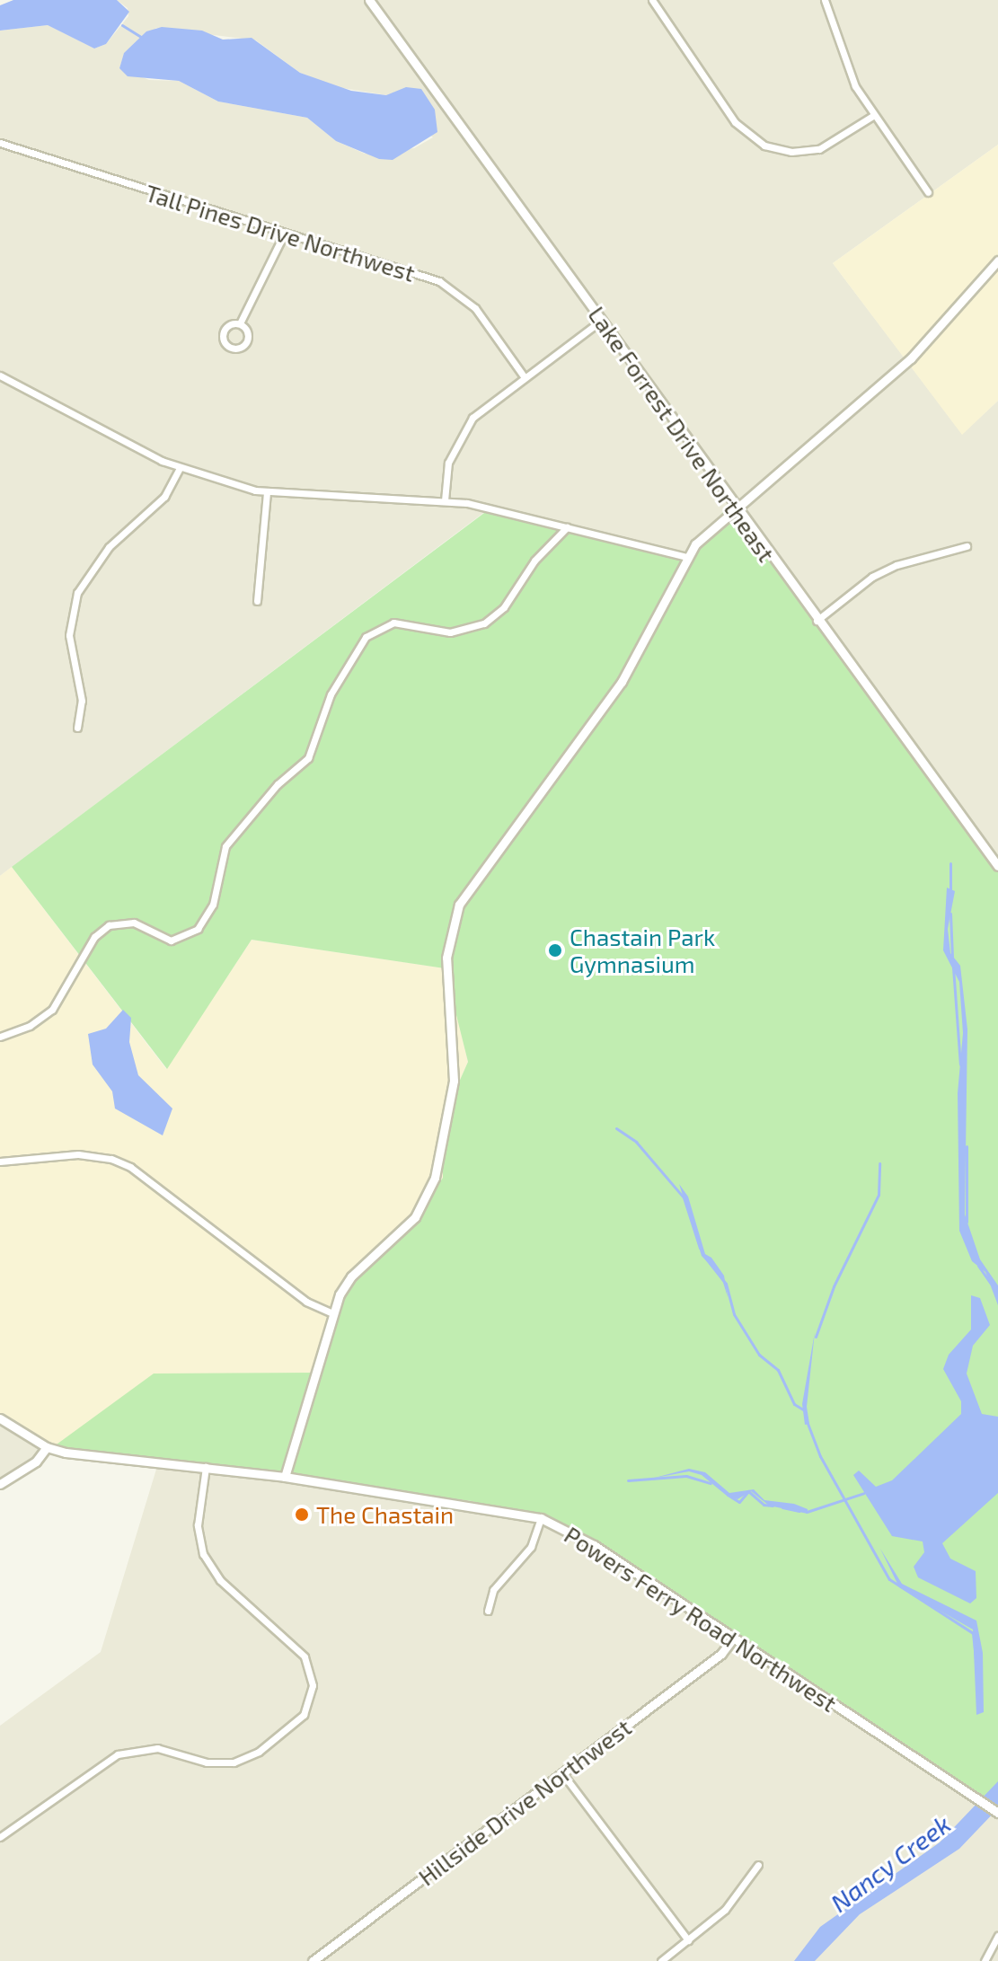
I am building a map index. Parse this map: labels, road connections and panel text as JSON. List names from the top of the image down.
{
  "streets": {
    "street": [
      "Tall Pines Drive Northwest",
      "Lake Forrest Drive Northeast",
      "Powers Ferry Road Northwest",
      "Hillside Drive Northwest"
    ]
  },
  "crossings": [
    ["Powers Ferry Road Northwest", "Hillside Drive Northwest"]
  ],
  "water": ["Nancy Creek"],
  "places": ["Chastain Park Gymnasium", "The Chastain"]
}
